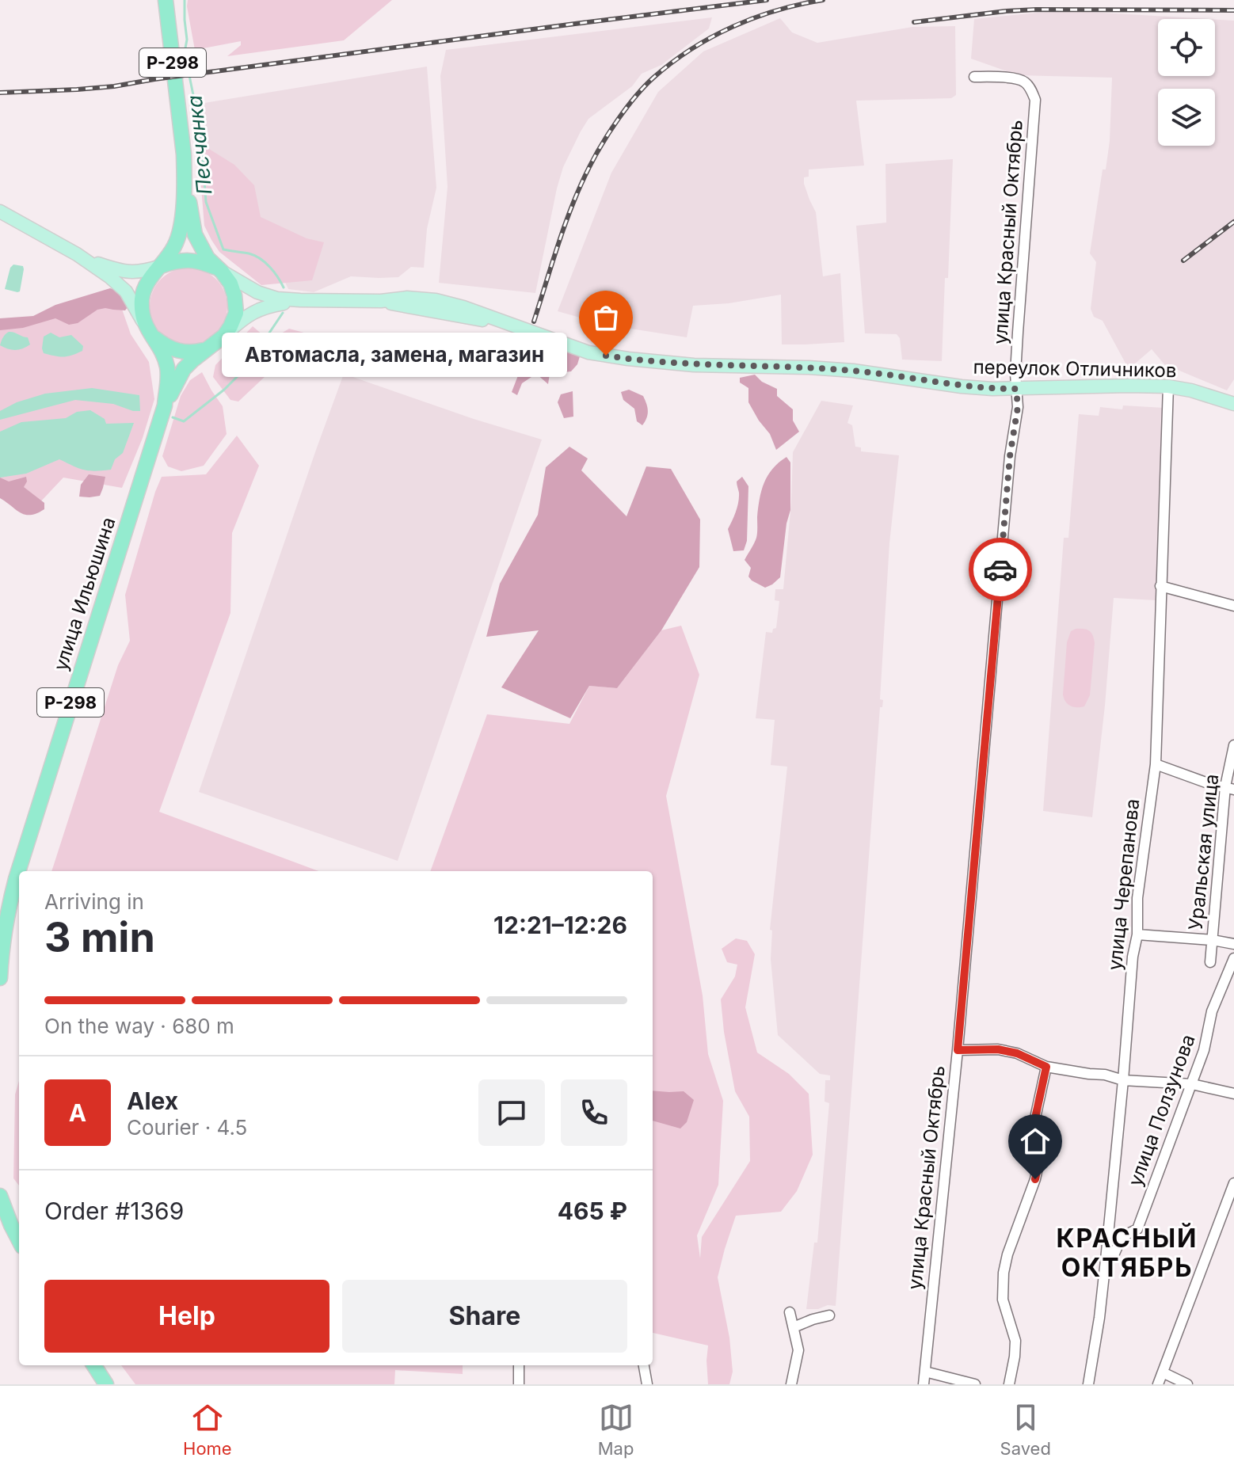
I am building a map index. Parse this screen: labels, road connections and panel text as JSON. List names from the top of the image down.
{
  "streets": {
    "highway": ["Р-298", "улица Ильюшина"],
    "main road": ["переулок Отличников"],
    "street": [
      "улица Красный Октябрь",
      "Уральская улица",
      "улица Черепанова",
      "улица Ползунова"
    ]
  },
  "crossings": [
    ["Р-298", "улица Ильюшина"],
    ["улица Красный Октябрь", "переулок Отличников"],
    ["переулок Отличников", "улица Черепанова"],
    ["улица Черепанова", "улица Ползунова"]
  ],
  "districts": ["КРАСНЫЙ ОКТЯБРЬ"],
  "water": ["Песчанка"],
  "places": ["Автомасла, замена, магазин"],
  "page": {
    "bubble": "Автомасла, замена, магазин",
    "heading": ["3 min", "Arriving in", "12:21–12:26"],
    "panel": [
      "Alex",
      "Courier · 4.5",
      "Order #1369",
      "465 ₽"
    ],
    "bar": "On the way · 680 m",
    "round": "A",
    "buttons": ["Help", "Share"],
    "tabs": ["Home", "Map", "Saved"]
  }
}
